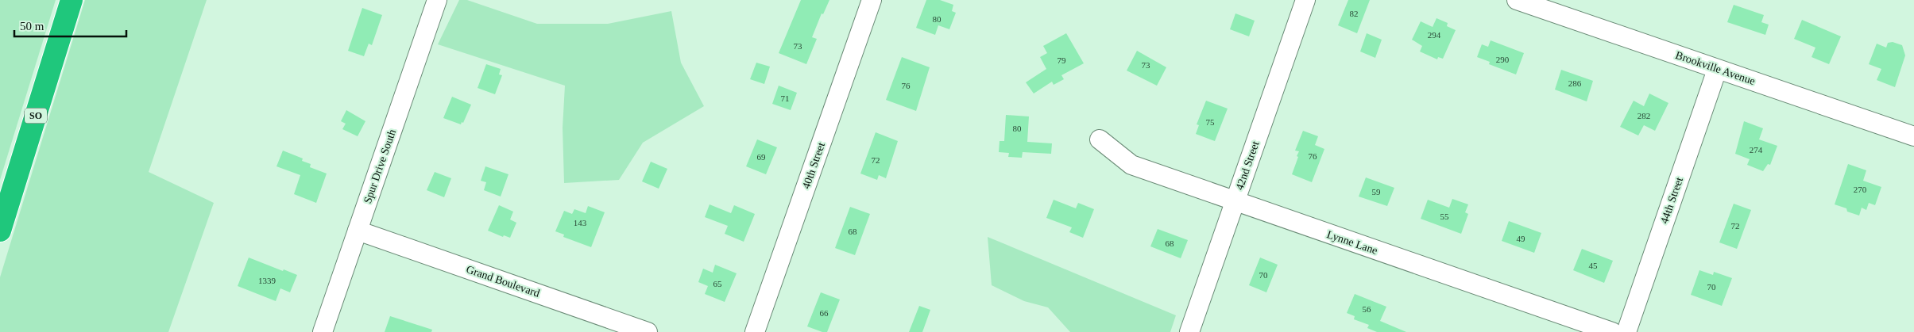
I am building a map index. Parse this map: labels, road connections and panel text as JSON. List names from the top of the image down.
{
  "streets": {
    "highway": ["SO"],
    "street": [
      "Brookville Avenue",
      "40th Street",
      "42nd Street",
      "Spur Drive South",
      "44th Street",
      "Lynne Lane",
      "Grand Boulevard"
    ]
  },
  "crossings": [
    ["Brookville Avenue", "44th Street"],
    ["42nd Street", "Lynne Lane"],
    ["Spur Drive South", "Grand Boulevard"]
  ],
  "house_numbers": [
    "82",
    "80",
    "294",
    "73",
    "290",
    "79",
    "73",
    "286",
    "76",
    "71",
    "282",
    "75",
    "80",
    "274",
    "76",
    "69",
    "72",
    "270",
    "59",
    "55",
    "143",
    "72",
    "68",
    "49",
    "68",
    "45",
    "70",
    "1339",
    "65",
    "70",
    "56",
    "66"
  ],
  "scale_bar": "50 m"
}
